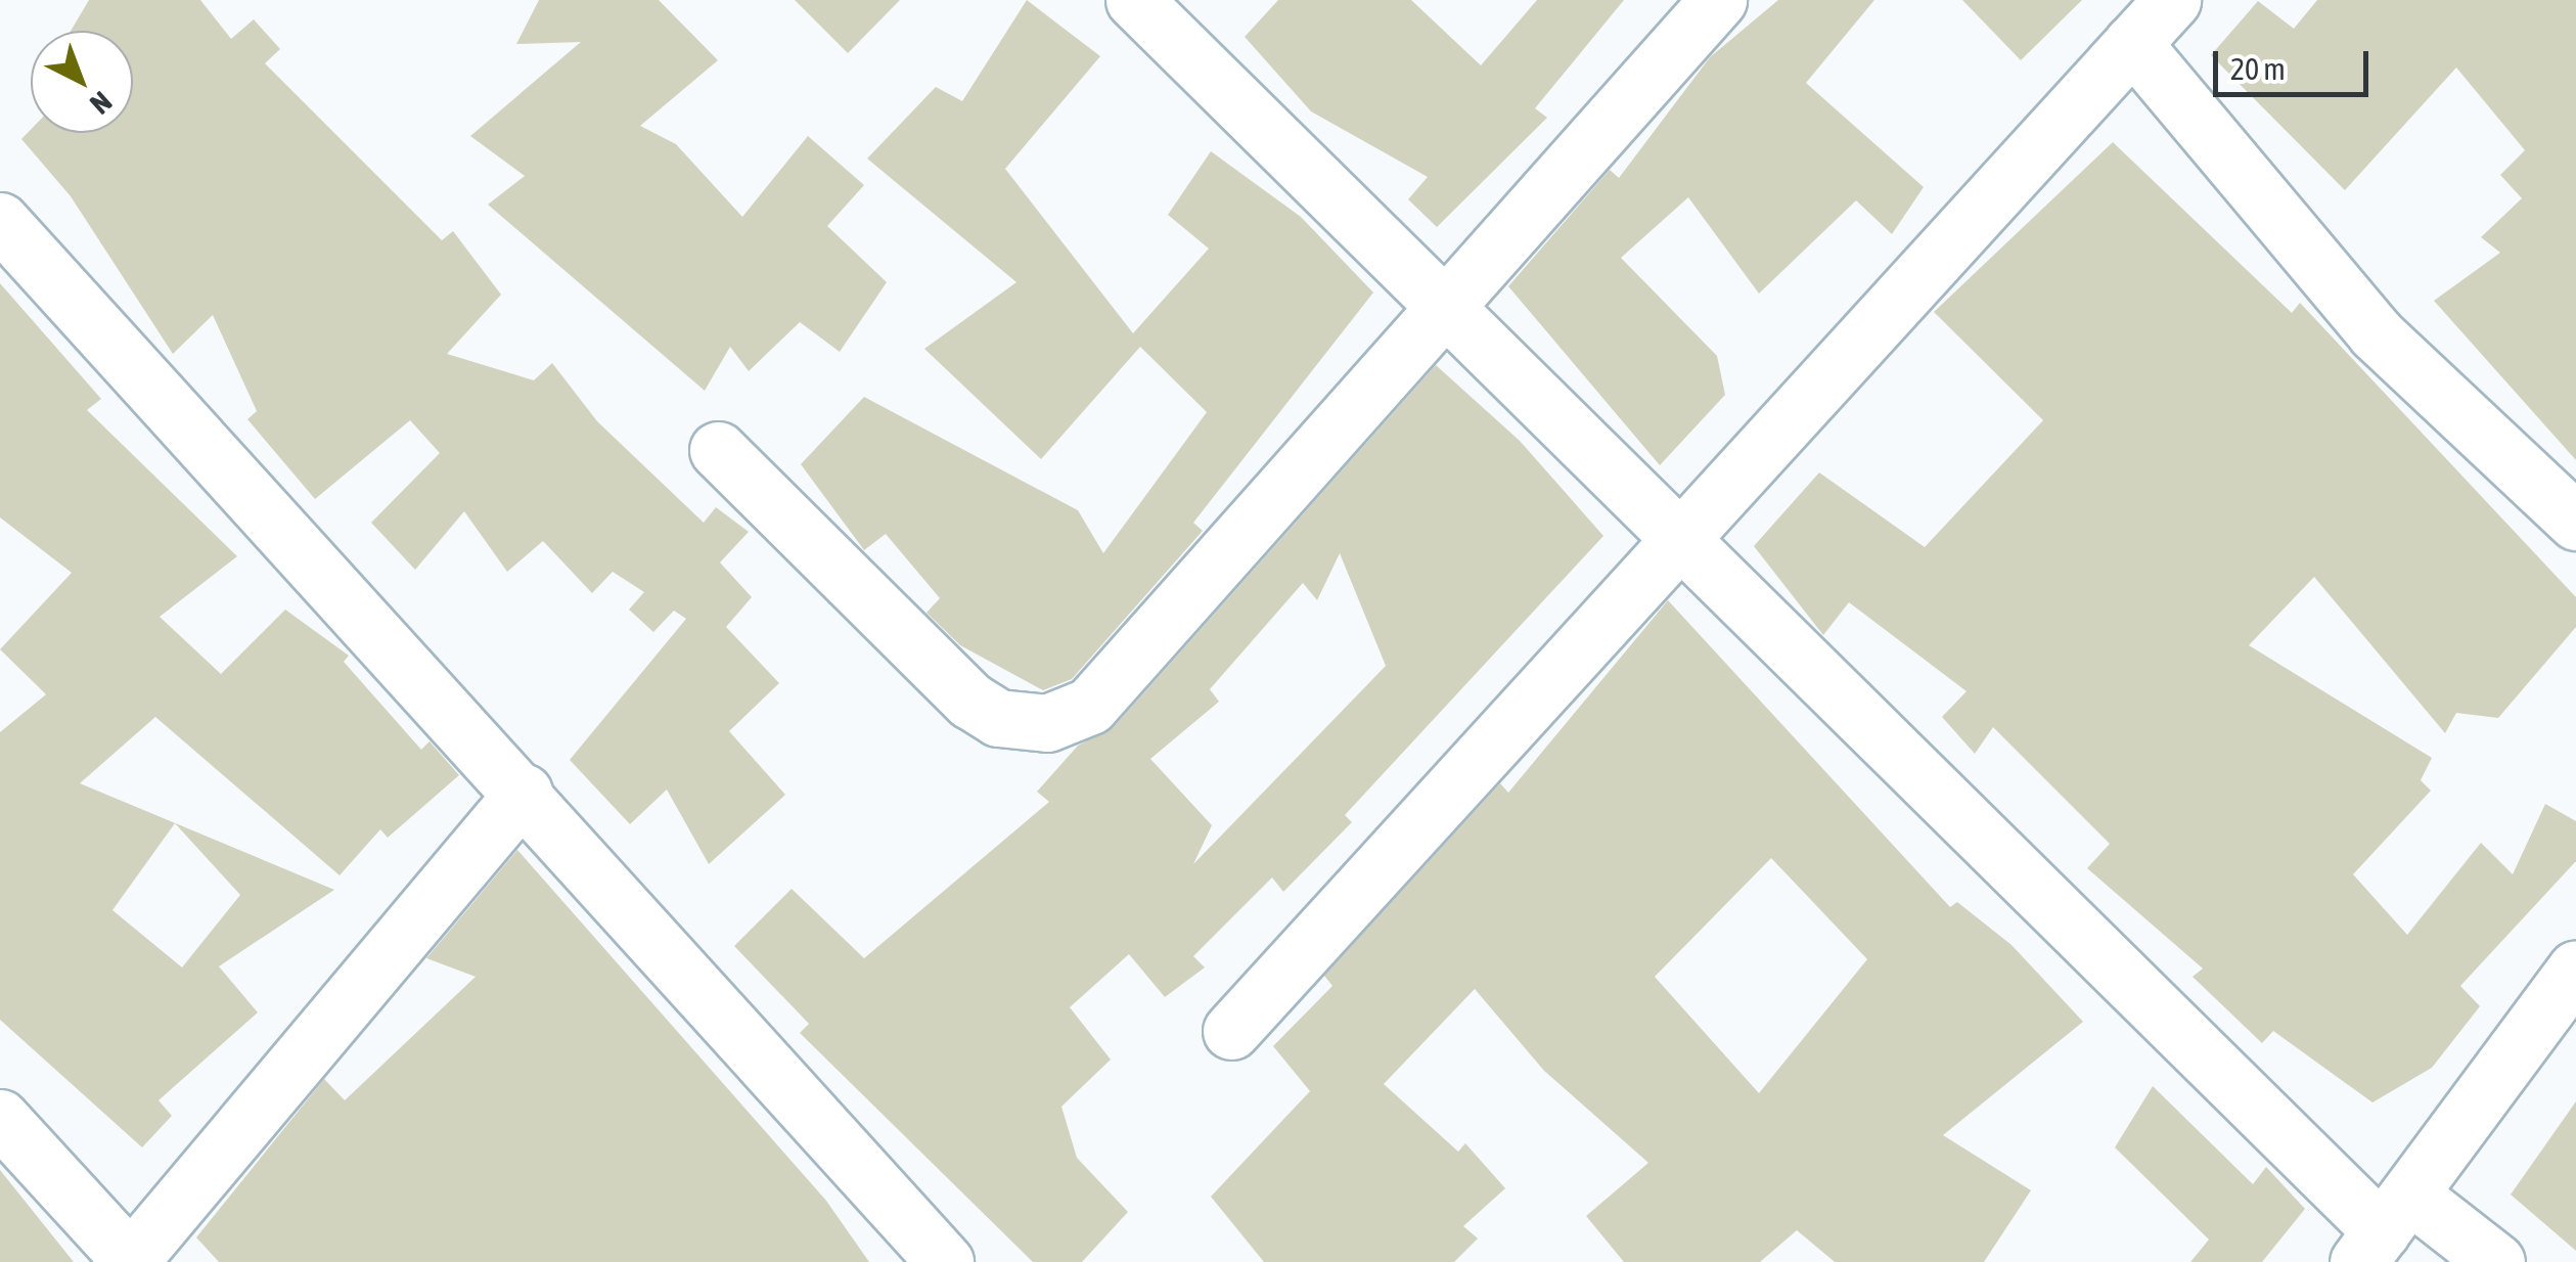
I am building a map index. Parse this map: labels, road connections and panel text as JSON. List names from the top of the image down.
{
  "scale_bar": "20 m",
  "north": "bottom right"
}
